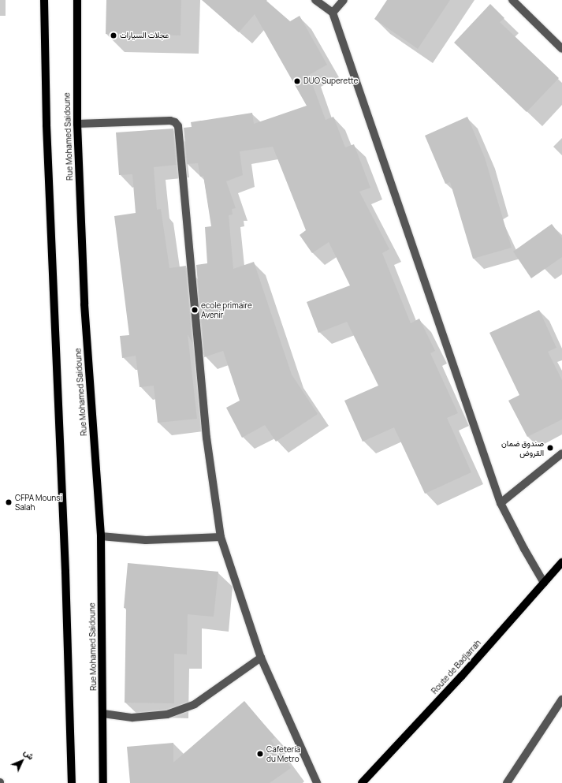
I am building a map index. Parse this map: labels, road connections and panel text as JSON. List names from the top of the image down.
{
  "streets": {
    "main road": ["Rue Mohamed Saidoune", "Route de Badjarrah"]
  },
  "places": [
    "عجلات السيارات",
    "DUO Superette",
    "ecole primaire Avenir",
    "صندوق ضمان القروض",
    "CFPA Mounsi Salah",
    "Cafeteria du Metro"
  ],
  "north": "top right"
}
